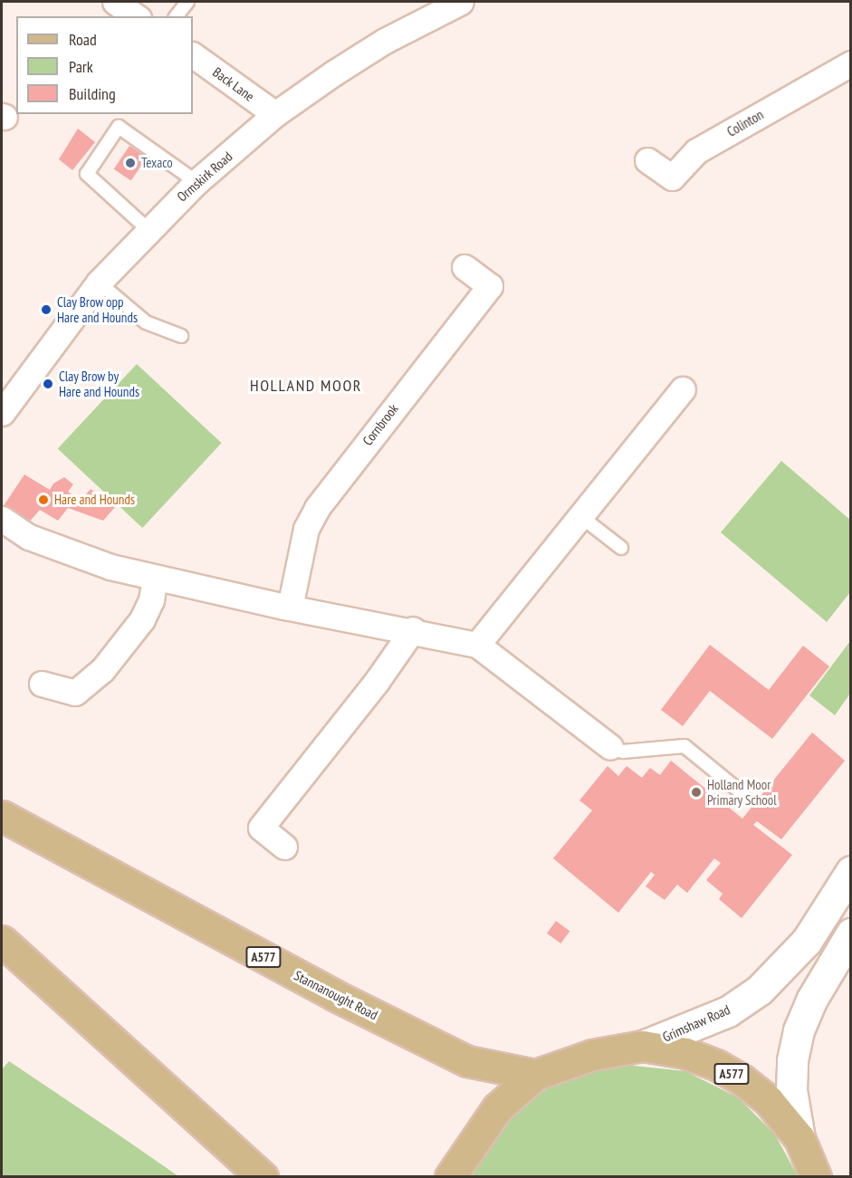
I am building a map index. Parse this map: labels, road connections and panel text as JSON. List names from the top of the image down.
{
  "streets": {
    "main road": ["A577", "Stannanought Road", "Grimshaw Road"],
    "street": [
      "Back Lane",
      "Colinton",
      "Ormskirk Road",
      "Cornbrook"
    ]
  },
  "crossings": [
    ["Back Lane", "Ormskirk Road"],
    ["A577", "Stannanought Road"],
    ["A577", "Grimshaw Road"]
  ],
  "districts": ["HOLLAND MOOR"],
  "places": [
    "Texaco",
    "Clay Brow opp Hare and Hounds",
    "Clay Brow by Hare and Hounds",
    "Hare and Hounds",
    "Holland Moor Primary School"
  ],
  "legend": ["Road", "Park", "Building"]
}
